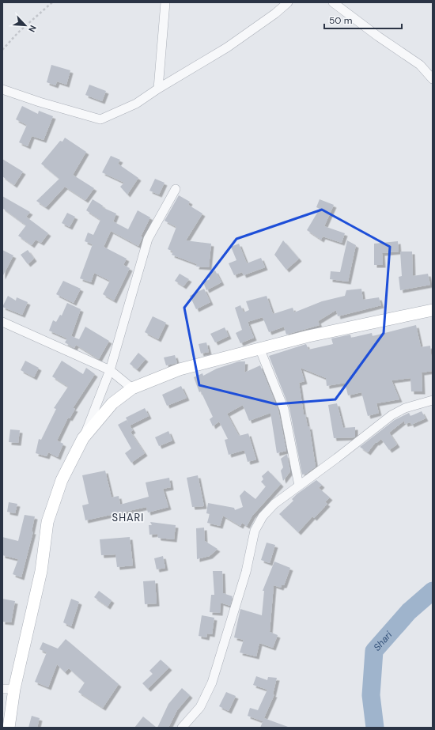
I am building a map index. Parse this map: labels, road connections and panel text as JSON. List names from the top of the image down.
{
  "districts": ["SHARI"],
  "water": ["Shari"],
  "scale_bar": "50 m",
  "north": "bottom right"
}
